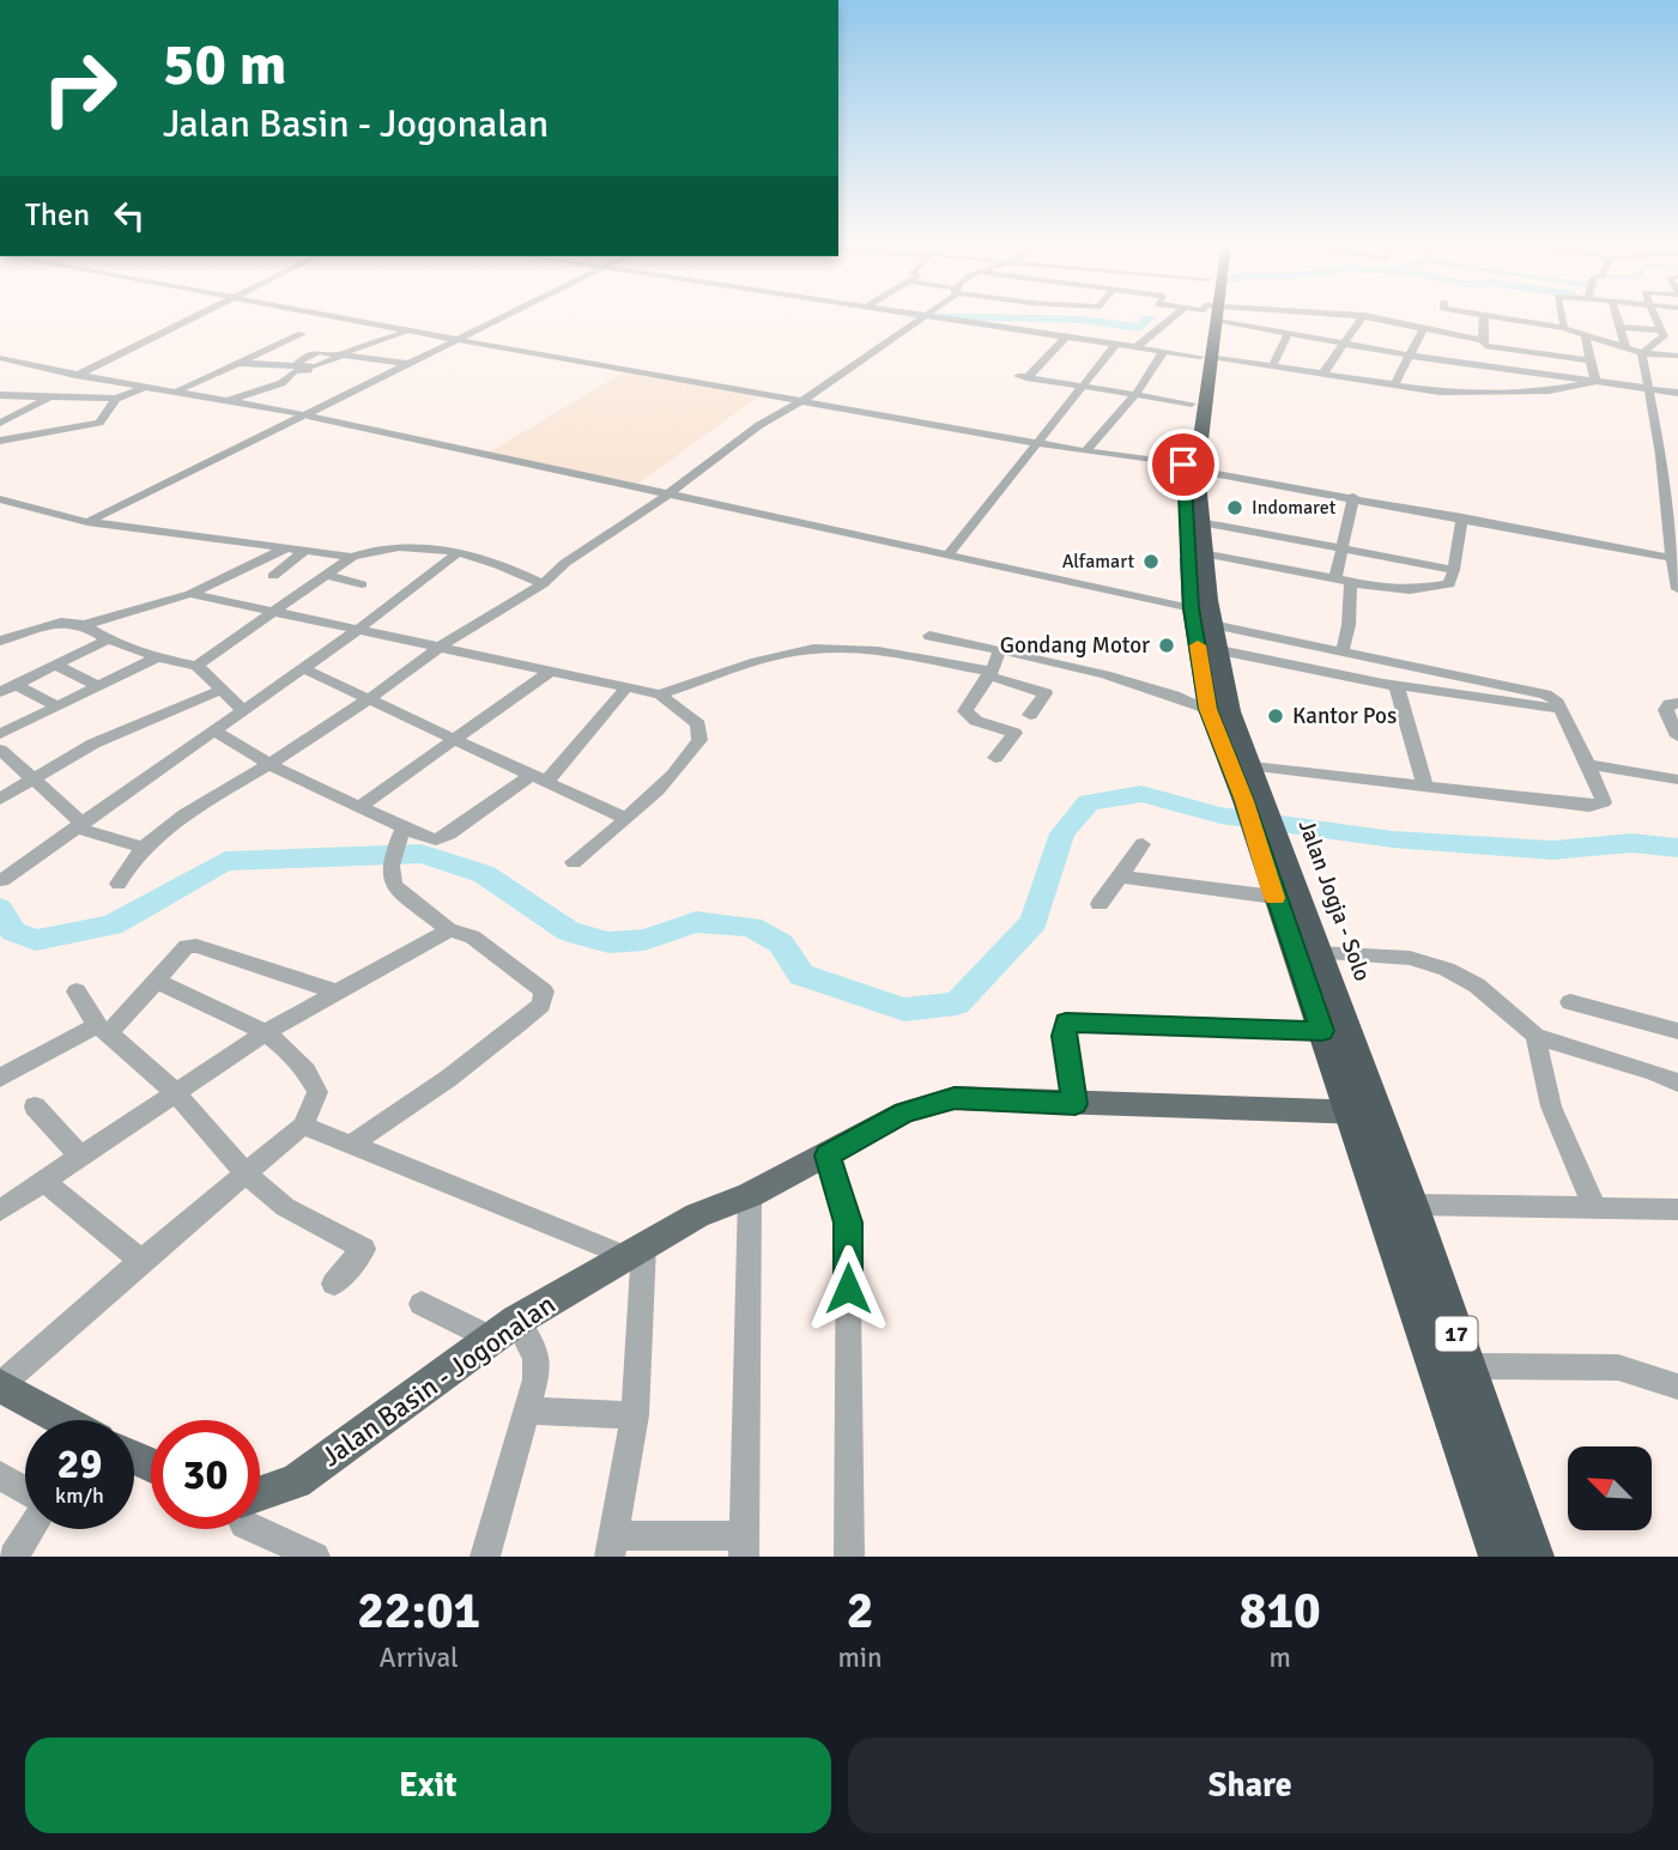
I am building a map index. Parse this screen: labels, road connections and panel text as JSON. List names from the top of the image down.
{
  "streets": {
    "highway": ["Jalan Jogja - Solo", "17"],
    "main road": ["Jalan Basin - Jogonalan"]
  },
  "crossings": [
    ["Jalan Jogja - Solo", "Jalan Basin - Jogonalan"]
  ],
  "places": [
    "Indomaret",
    "Alfamart",
    "Gondang Motor",
    "Kantor Pos"
  ],
  "north": "top left",
  "page": {
    "turn": ["50 m", "Jalan Basin - Jogonalan"],
    "then": "Then",
    "speed": "29 km/h",
    "limit": "30",
    "eta": [
      "22:01",
      "Arrival",
      "2",
      "min",
      "810",
      "m"
    ],
    "buttons": ["Exit", "Share"]
  }
}
